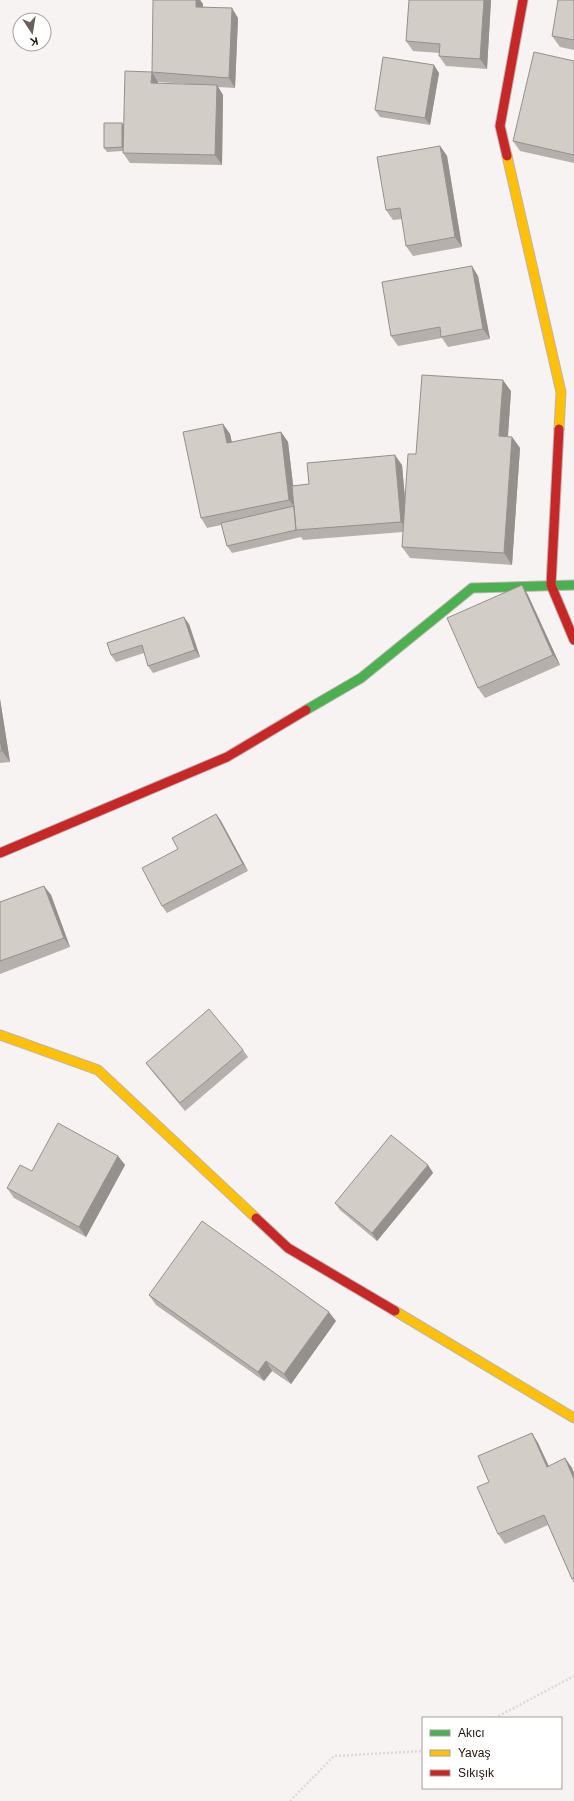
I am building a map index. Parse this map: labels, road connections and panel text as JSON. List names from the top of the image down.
{
  "legend": ["Akıcı", "Yavaş", "Sıkışık"],
  "north": "bottom"
}
